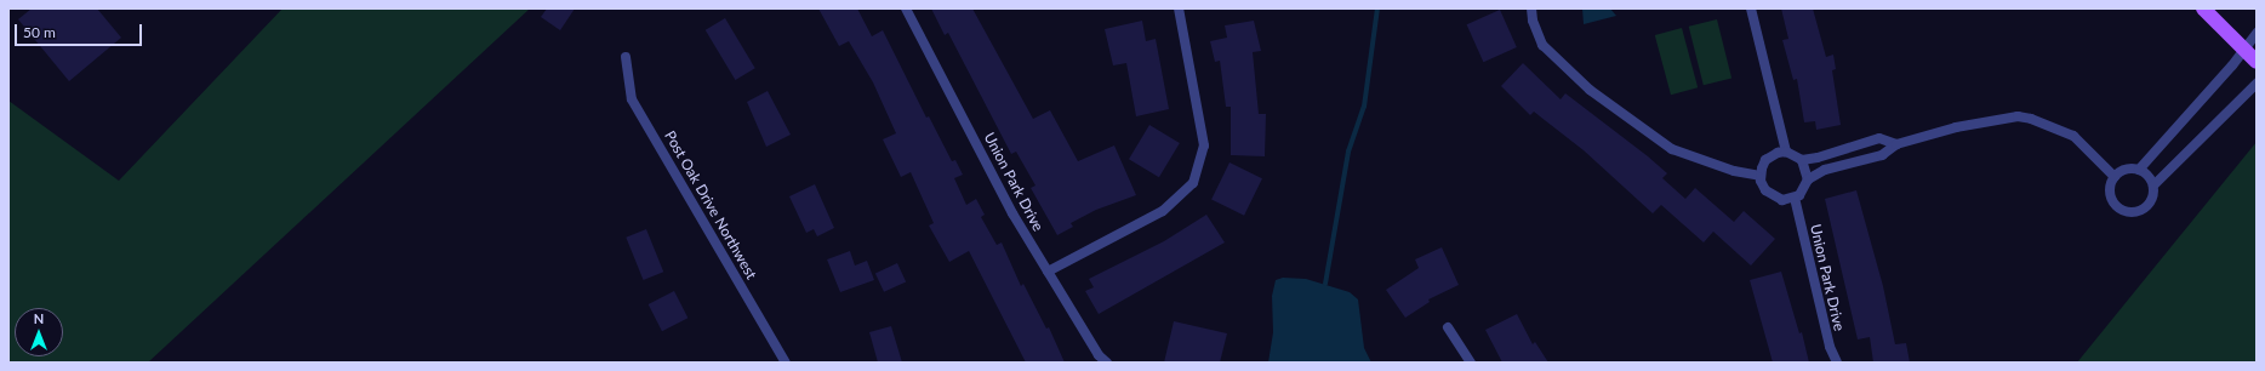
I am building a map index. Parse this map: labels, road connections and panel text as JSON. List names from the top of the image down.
{
  "streets": {
    "street": ["Union Park Drive", "Post Oak Drive Northwest"]
  },
  "scale_bar": "50 m",
  "north": "top"
}
